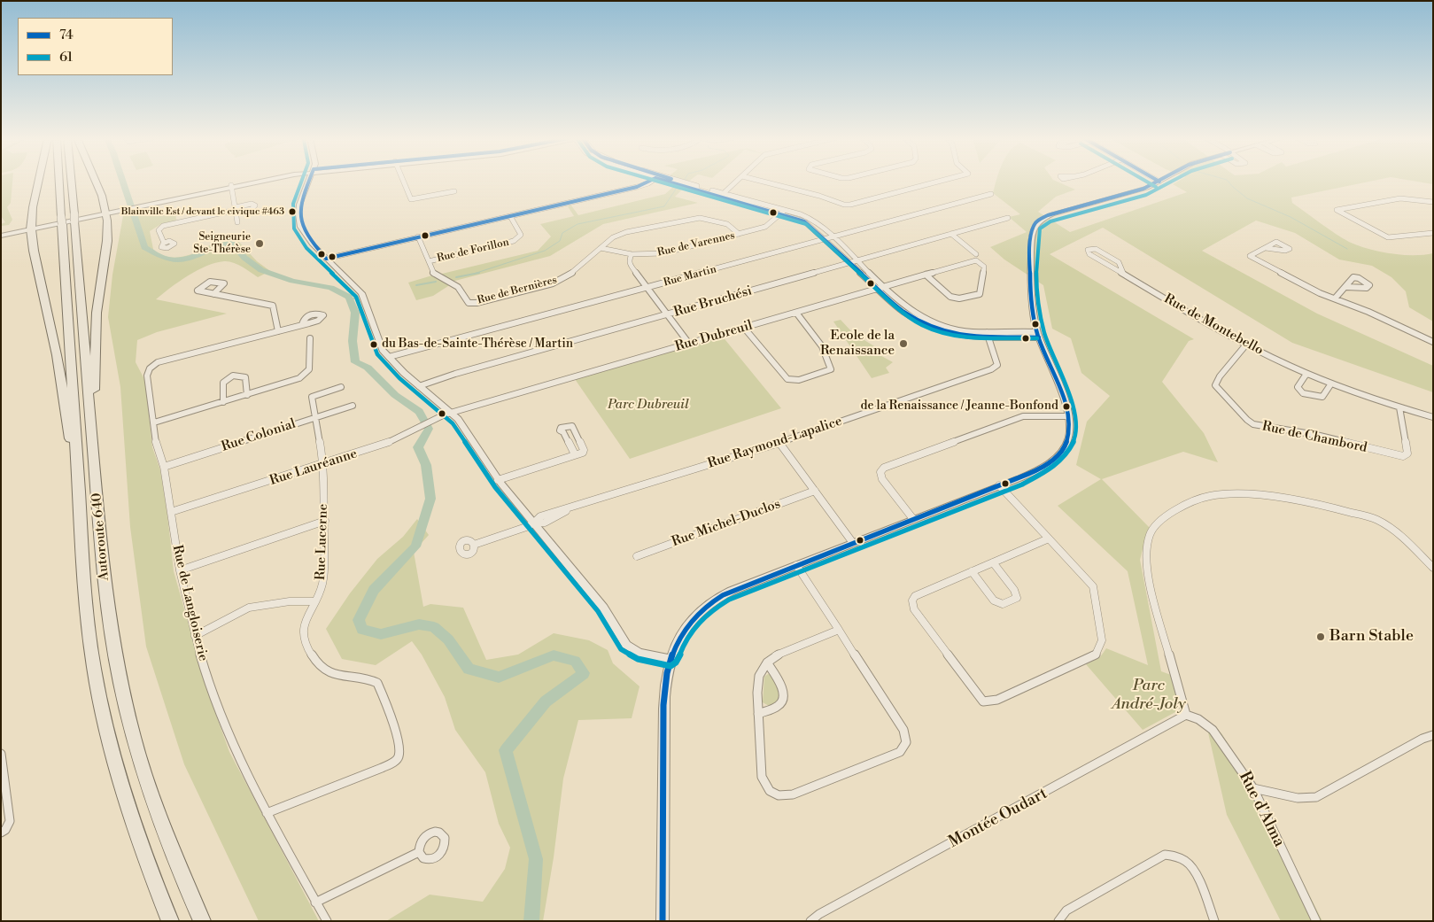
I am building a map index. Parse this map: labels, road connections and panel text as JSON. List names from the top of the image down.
{
  "streets": {
    "highway": ["Autoroute 640"],
    "street": [
      "Rue de Varennes",
      "Rue de Forillon",
      "Rue Martin",
      "Rue de Bernières",
      "Rue Bruchési",
      "Rue de Montebello",
      "Rue Dubreuil",
      "Rue Colonial",
      "Rue de Chambord",
      "Rue Raymond-Lapalice",
      "Rue Lauréanne",
      "Rue Michel-Duclos",
      "Rue Lucerne",
      "Rue de Langloiserie",
      "Rue d'Alma",
      "Montée Oudart"
    ]
  },
  "crossings": [
    ["Rue de Varennes", "Rue de Bernières"],
    ["Rue de Forillon", "Rue de Bernières"],
    ["Rue de Montebello", "Rue de Chambord"],
    ["Rue Dubreuil", "Rue Lauréanne"],
    ["Rue Colonial", "Rue Lucerne"],
    ["Rue Colonial", "Rue de Langloiserie"],
    ["Rue Lauréanne", "Rue Lucerne"],
    ["Rue Lauréanne", "Rue de Langloiserie"],
    ["Rue Lucerne", "Rue de Langloiserie"],
    ["Rue d'Alma", "Montée Oudart"]
  ],
  "parks": ["Parc Dubreuil", "Parc André-Joly"],
  "places": [
    "Blainville Est / devant le civique #463",
    "Seigneurie Ste-Thérèse",
    "Ecole de la Renaissance",
    "du Bas-de-Sainte-Thérèse / Martin",
    "de la Renaissance / Jeanne-Bonfond",
    "Barn Stable"
  ],
  "lines": ["transit line 74", "transit line 61"],
  "legend": ["74", "61"]
}
